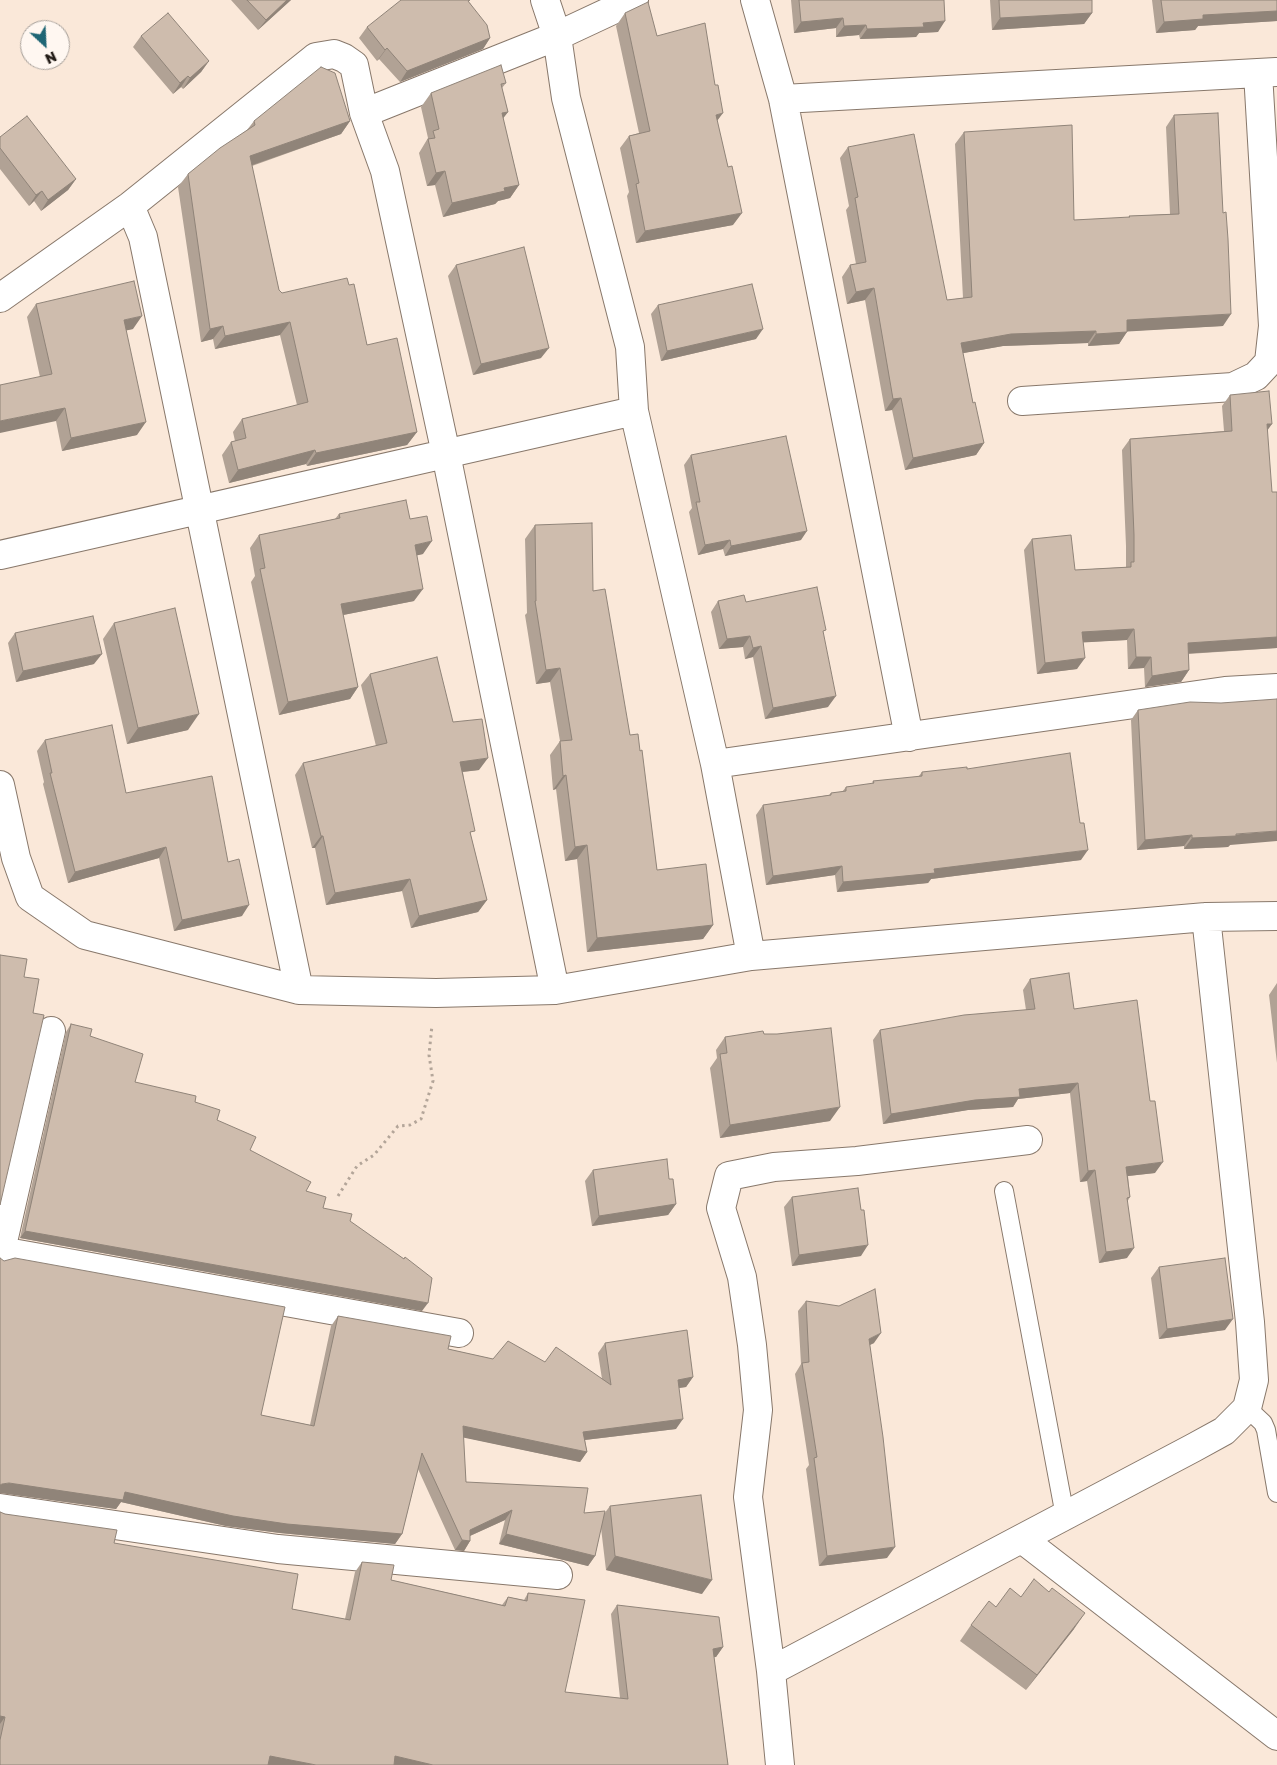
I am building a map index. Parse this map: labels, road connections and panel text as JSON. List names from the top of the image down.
{
  "north": "bottom right"
}
